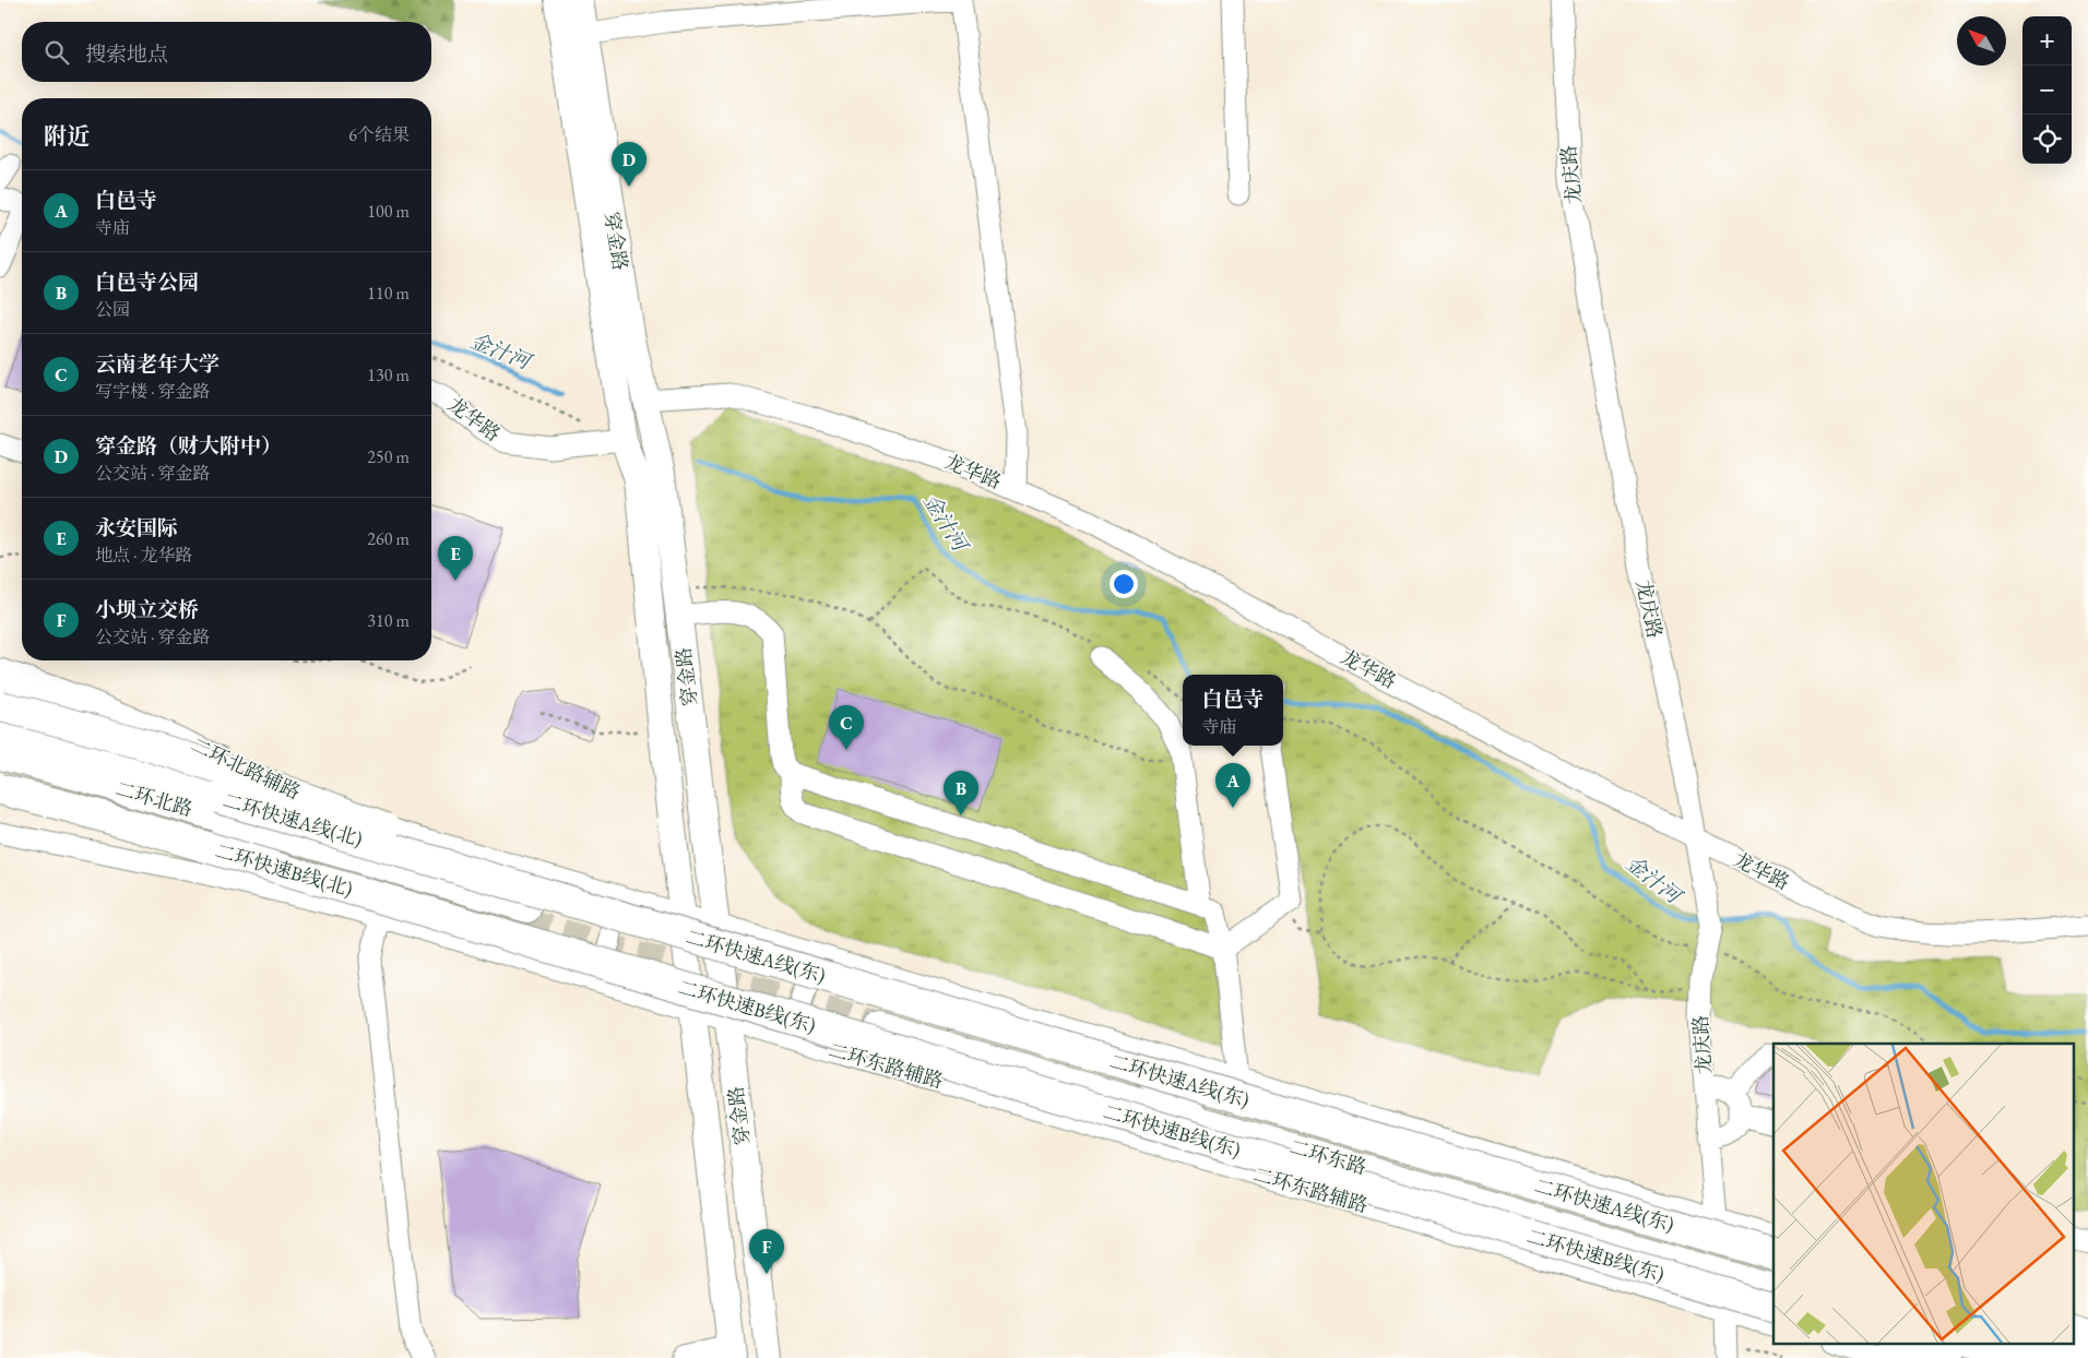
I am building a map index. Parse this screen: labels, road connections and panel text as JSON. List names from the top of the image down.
{
  "streets": {
    "highway": [
      "二环快速A线(北)",
      "二环快速B线(北)",
      "二环快速A线(东)",
      "二环快速B线(东)"
    ],
    "main road": ["穿金路", "二环北路", "二环东路"],
    "street": [
      "龙庆路",
      "龙华路",
      "二环北路辅路",
      "二环东路辅路"
    ]
  },
  "crossings": [
    ["龙庆路", "龙华路"],
    ["穿金路", "龙华路"],
    ["穿金路", "二环东路辅路"],
    ["二环北路辅路", "二环快速A线(北)"],
    ["二环北路辅路", "二环快速A线(东)"],
    ["二环快速A线(北)", "二环快速A线(东)"],
    ["二环快速B线(北)", "二环快速B线(东)"],
    ["二环快速B线(北)", "二环东路辅路"],
    ["二环快速B线(东)", "二环东路辅路"]
  ],
  "water": ["金汁河"],
  "north": "top left",
  "page": {
    "map_buttons": ["+", "−"],
    "search": "搜索地点",
    "heading": ["附近", "6个结果"],
    "pins": [
      "D",
      "E",
      "C",
      "A",
      "B",
      "F"
    ],
    "list": [
      {
        "mark": "A",
        "name": "白邑寺",
        "note": "寺庙",
        "value": "100 m"
      },
      {
        "mark": "B",
        "name": "白邑寺公园",
        "note": "公园",
        "value": "110 m"
      },
      {
        "mark": "C",
        "name": "云南老年大学",
        "note": "写字楼 · 穿金路",
        "value": "130 m"
      },
      {
        "mark": "D",
        "name": "穿金路（财大附中）",
        "note": "公交站 · 穿金路",
        "value": "250 m"
      },
      {
        "mark": "E",
        "name": "永安国际",
        "note": "地点 · 龙华路",
        "value": "260 m"
      },
      {
        "mark": "F",
        "name": "小坝立交桥",
        "note": "公交站 · 穿金路",
        "value": "310 m"
      }
    ],
    "popup": ["白邑寺", "寺庙"]
  }
}
